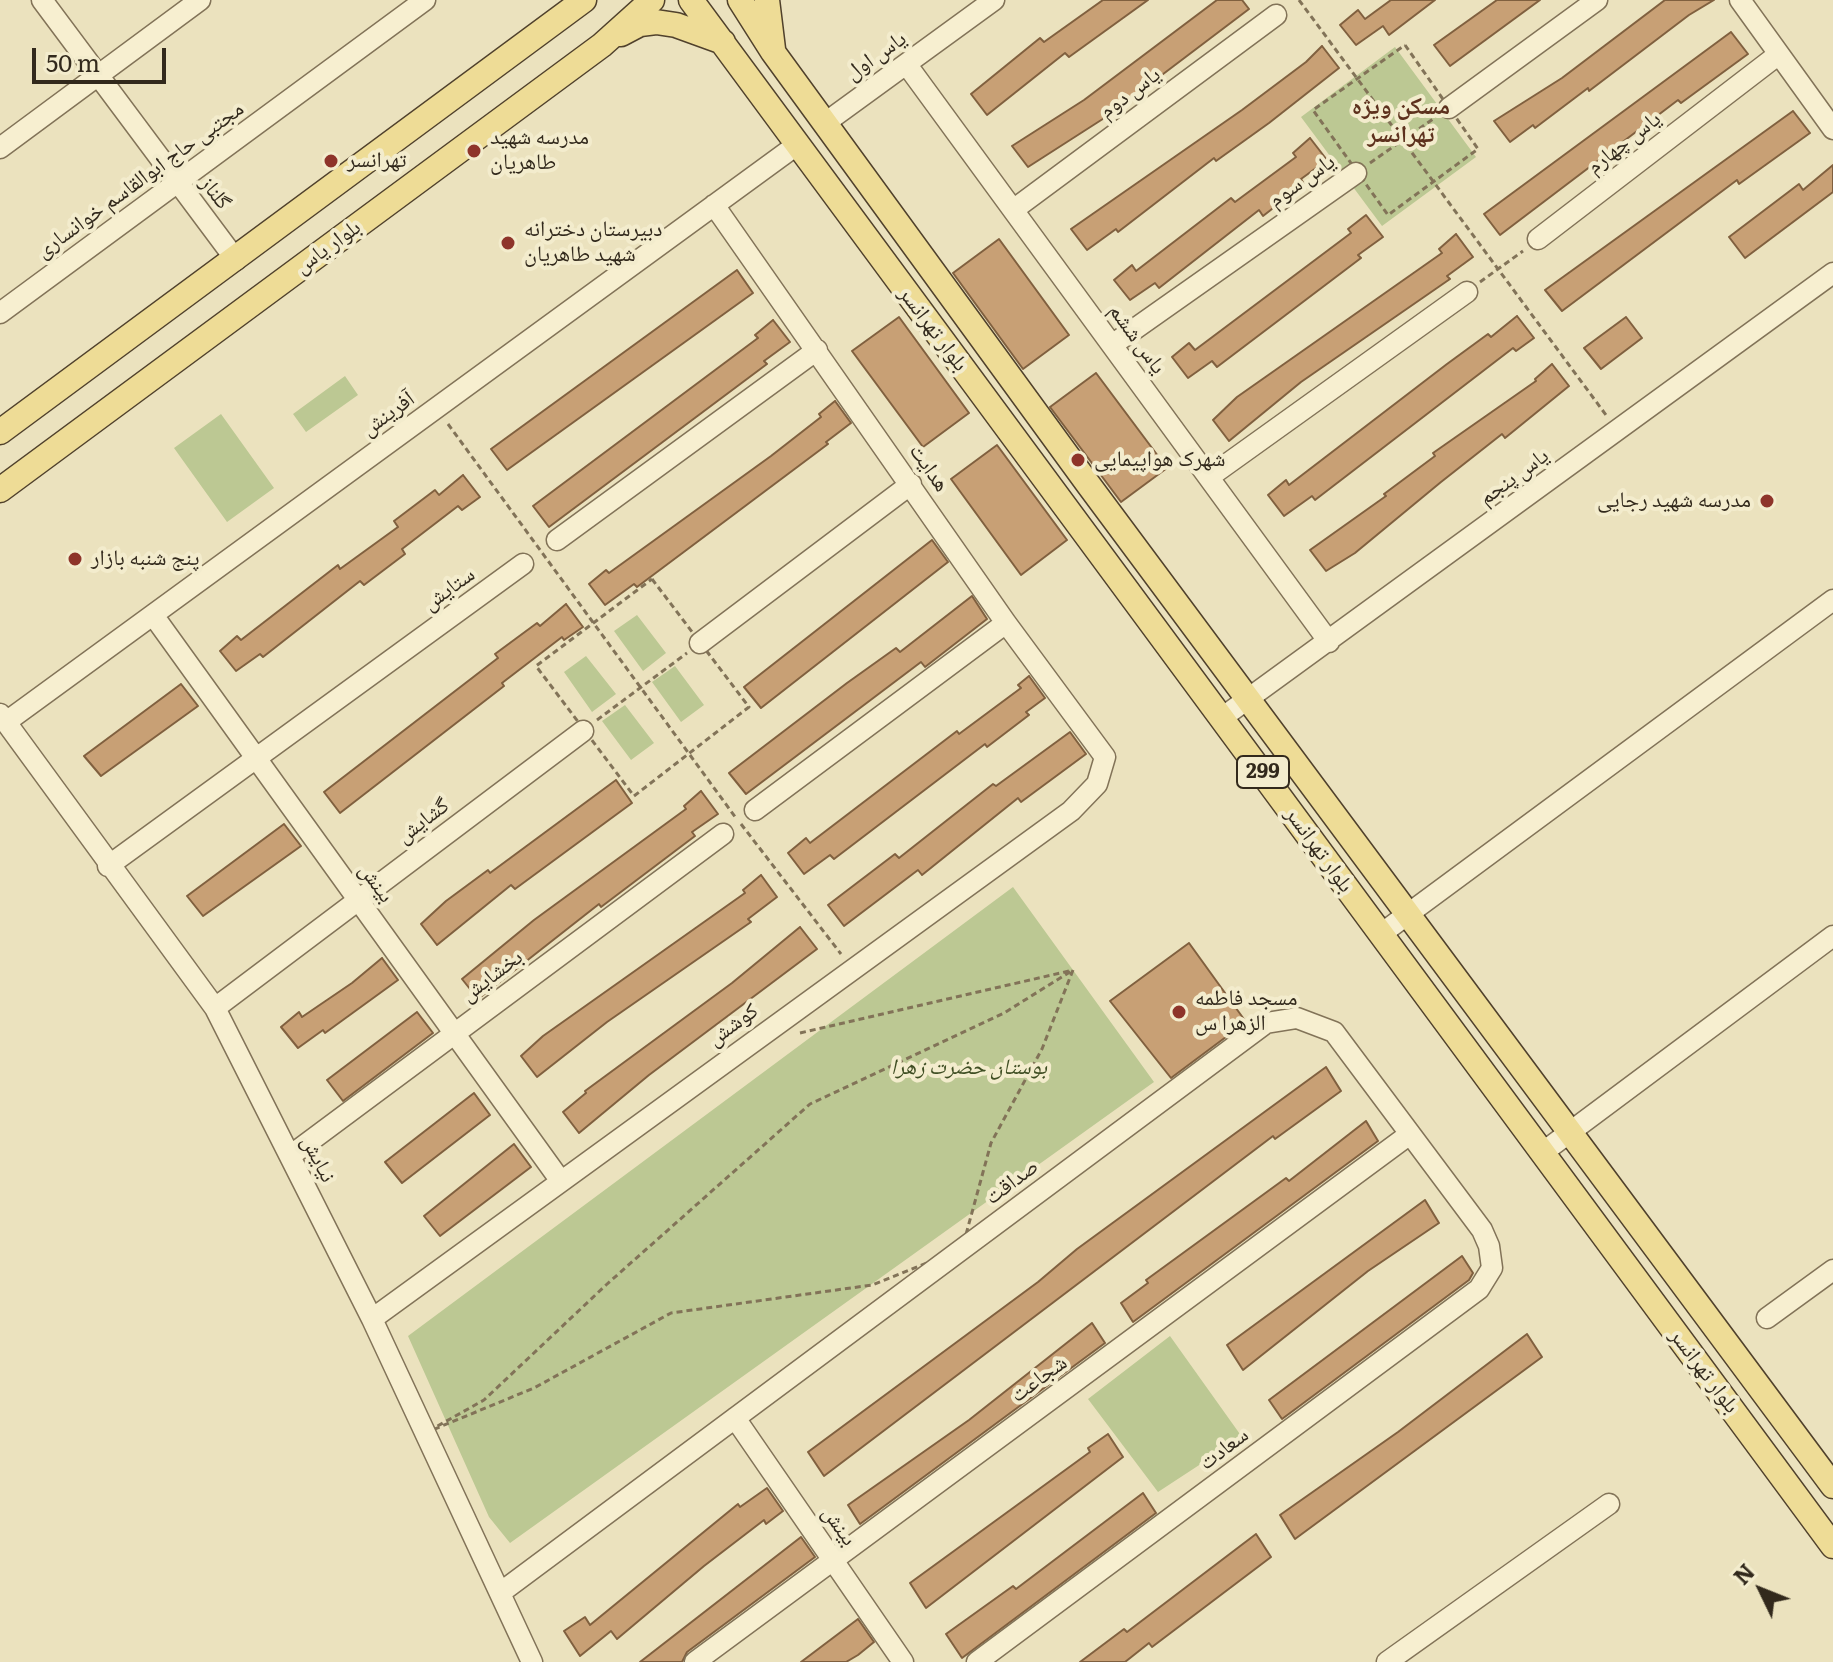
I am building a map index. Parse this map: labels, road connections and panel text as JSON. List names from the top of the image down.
{
  "streets": {
    "main road": ["بلوار یاس", "بلوار تهرانسر", "299"],
    "street": [
      "یاس اول",
      "یاس دوم",
      "یاس چهارم",
      "مجتبی حاج ابوالقاسم خوانساری",
      "یاس سوم",
      "گلناز",
      "یاس ششم",
      "آفرینش",
      "هدایت",
      "یاس پنجم",
      "ستایش",
      "گشایش",
      "بینش",
      "بخشایش",
      "کوشش",
      "نیایش",
      "صداقت",
      "شجاعت",
      "سعادت"
    ]
  },
  "crossings": [
    ["یاس اول", "بلوار تهرانسر"],
    ["یاس اول", "یاس ششم"],
    ["یاس دوم", "یاس ششم"],
    ["مجتبی حاج ابوالقاسم خوانساری", "گلناز"],
    ["یاس سوم", "یاس ششم"],
    ["گلناز", "بلوار یاس"],
    ["بلوار تهرانسر", "آفرینش"],
    ["بلوار تهرانسر", "یاس پنجم"],
    ["یاس ششم", "یاس پنجم"],
    ["آفرینش", "هدایت"],
    ["آفرینش", "بینش"],
    ["آفرینش", "نیایش"],
    ["هدایت", "کوشش"],
    ["ستایش", "بینش"],
    ["ستایش", "نیایش"],
    ["گشایش", "بینش"],
    ["گشایش", "نیایش"],
    ["بینش", "بخشایش"],
    ["بینش", "کوشش"],
    ["بینش", "صداقت"],
    ["بینش", "شجاعت"],
    ["بخشایش", "نیایش"],
    ["کوشش", "نیایش"],
    ["نیایش", "صداقت"],
    ["صداقت", "شجاعت"],
    ["صداقت", "سعادت"]
  ],
  "districts": ["مسکن ویژه تهرانسر"],
  "parks": ["بوستان حضرت زهرا"],
  "places": [
    "مدرسه شهید طاهریان",
    "تهرانسر",
    "دبیرستان دخترانه شهید طاهریان",
    "شهرک هواپیمایی",
    "مدرسه شهید رجایی",
    "پنج شنبه بازار",
    "مسجد فاطمه الزهرا س"
  ],
  "scale_bar": "50 m",
  "north": "top left"
}
